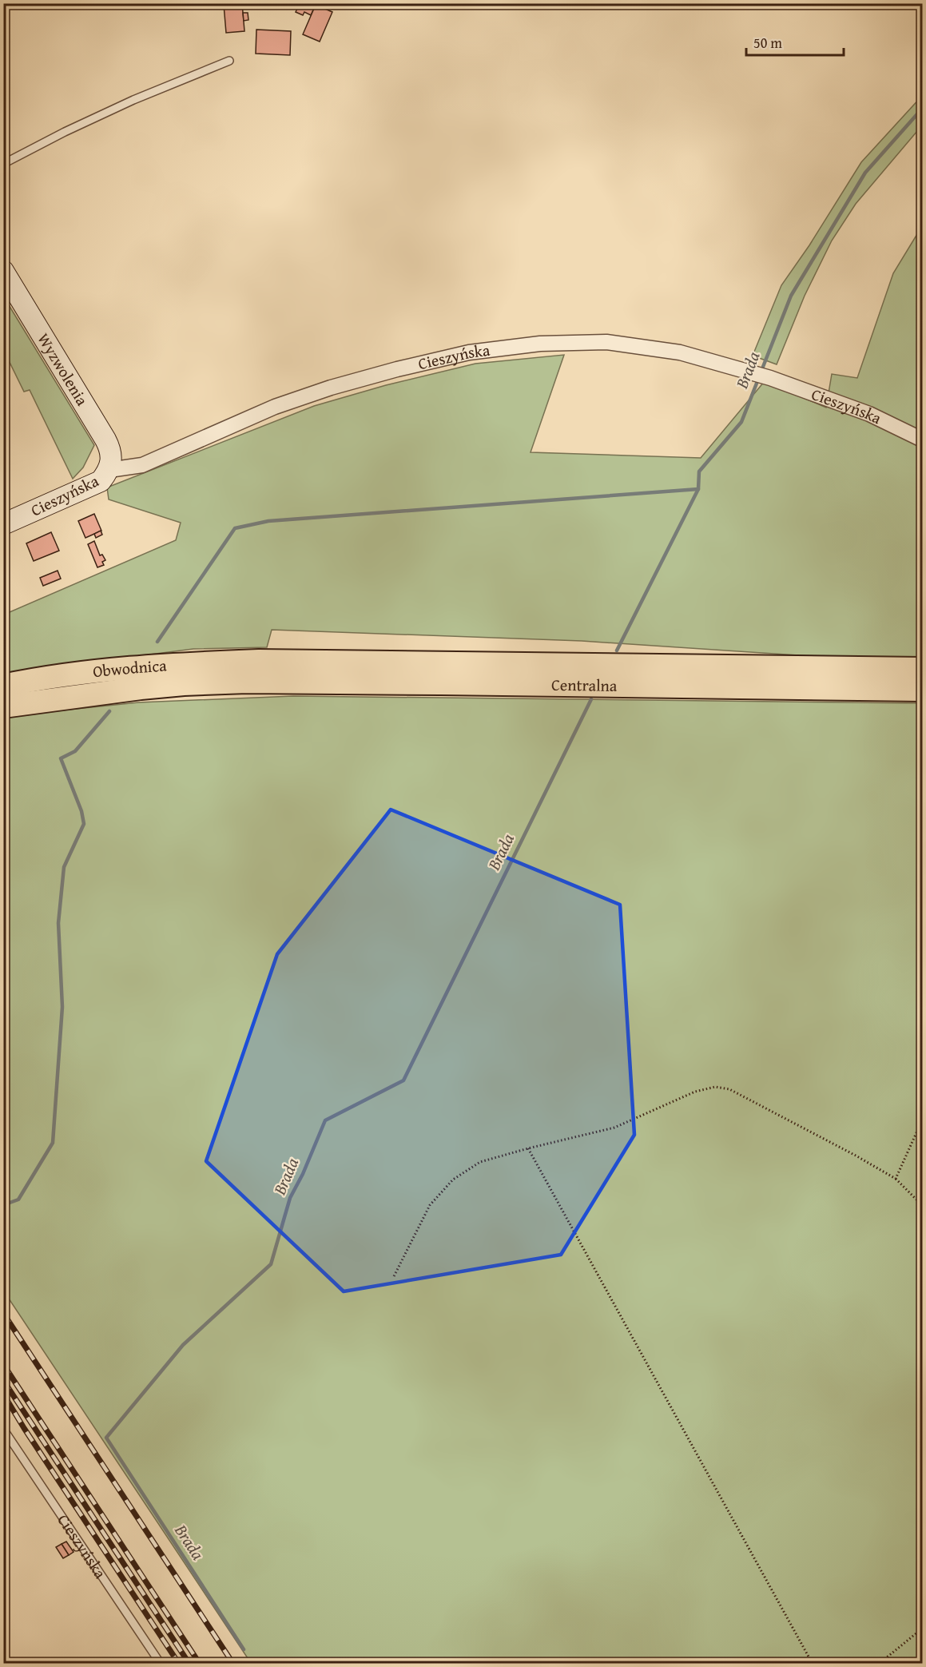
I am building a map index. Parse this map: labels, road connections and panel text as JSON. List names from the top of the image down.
{
  "streets": {
    "main road": ["Obwodnica", "Centralna"],
    "street": ["Cieszyńska", "Wyzwolenia"]
  },
  "crossings": [
    ["Cieszyńska", "Wyzwolenia"],
    ["Obwodnica", "Centralna"]
  ],
  "water": ["Brada"],
  "scale_bar": "50 m"
}
